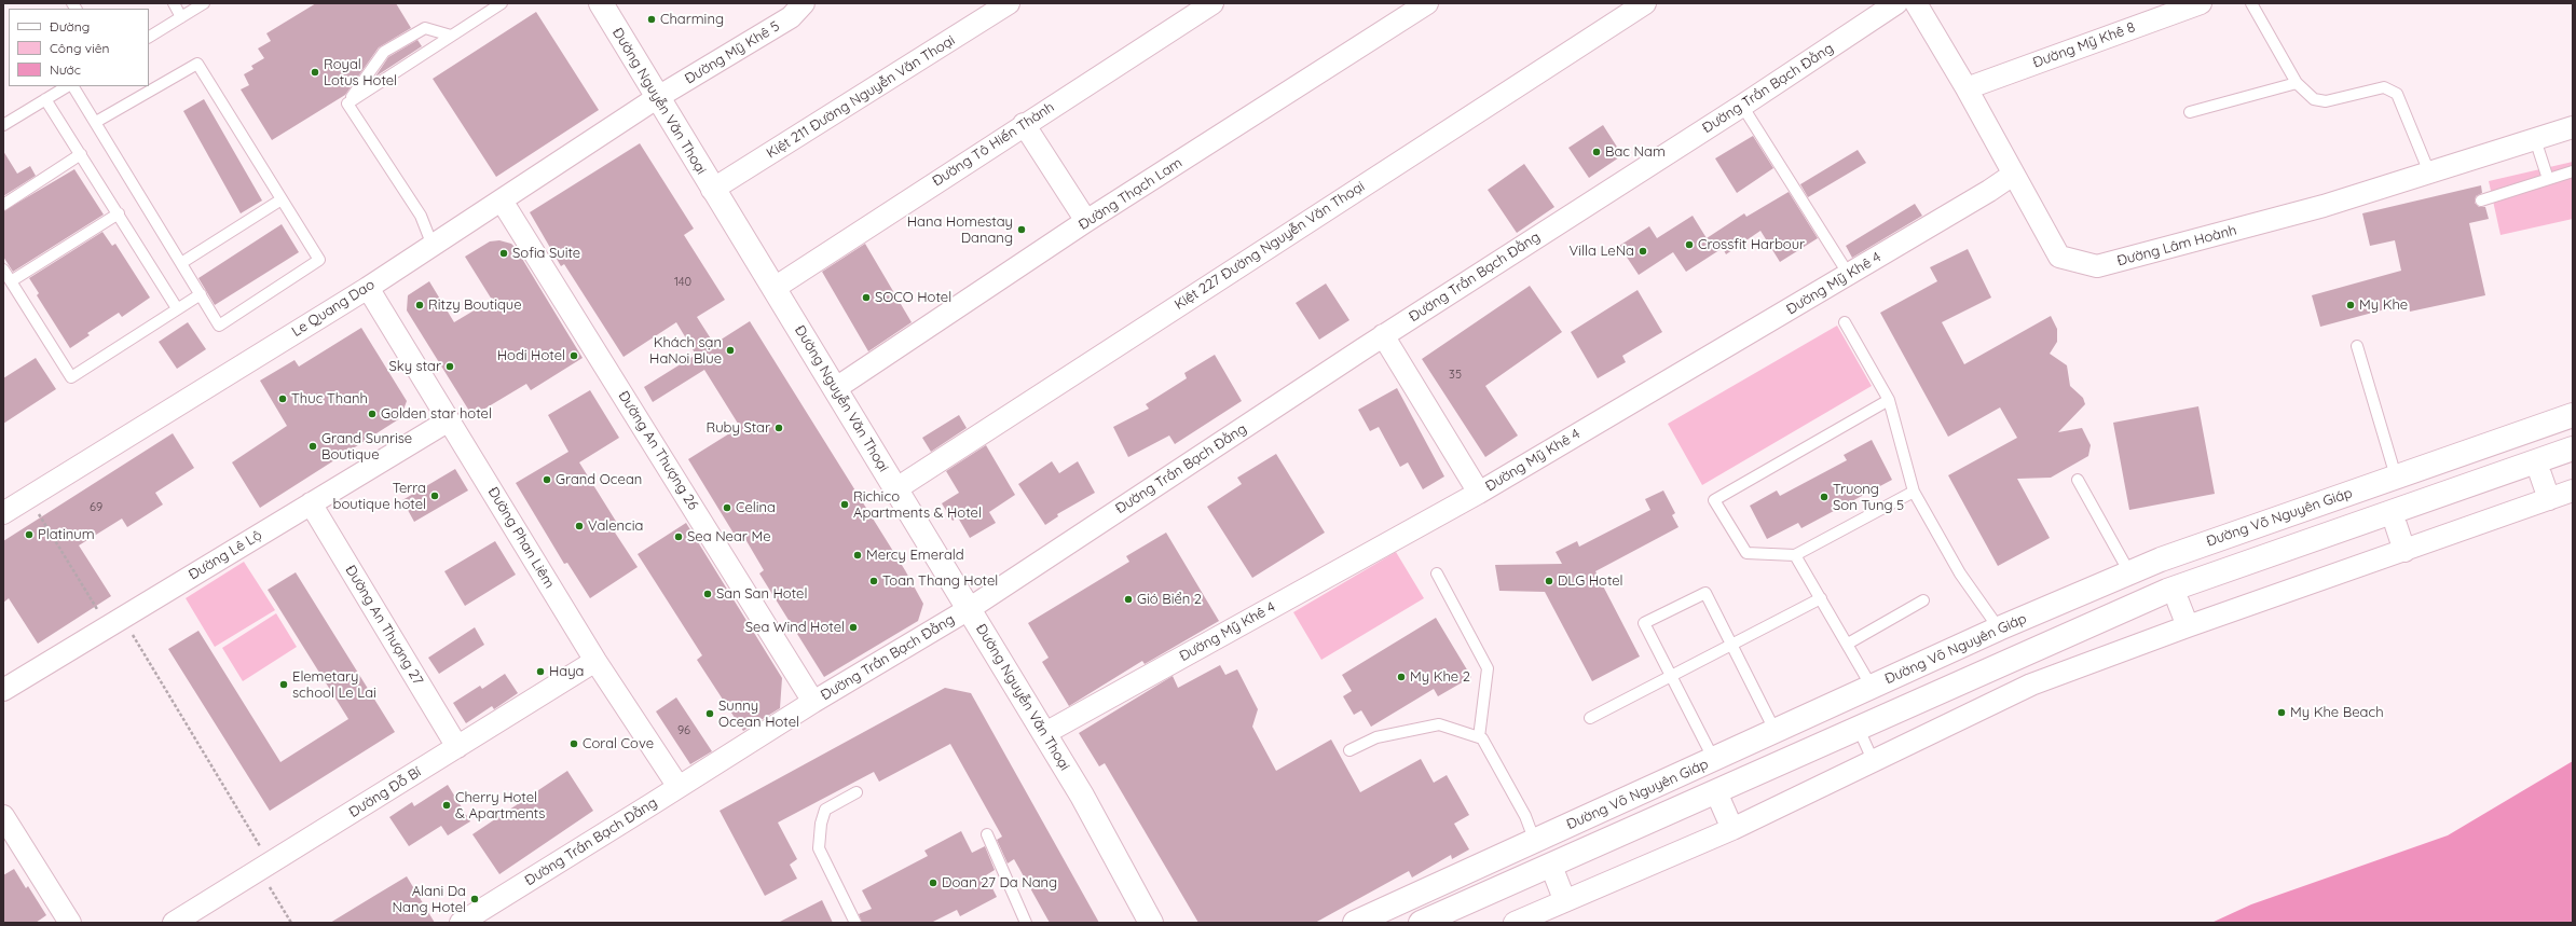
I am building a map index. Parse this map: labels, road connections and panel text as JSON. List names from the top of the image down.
{
  "streets": {
    "main road": ["Đường Nguyễn Văn Thoại", "Đường Võ Nguyên Giáp"],
    "street": [
      "Đường Mỹ Khê 8",
      "Đường Mỹ Khê 5",
      "Đường Trần Bạch Đằng",
      "Kiệt 211 Đường Nguyễn Văn Thoại",
      "Đường Tô Hiến Thành",
      "Đường Thạch Lam",
      "Kiệt 227 Đường Nguyễn Văn Thoại",
      "Đường Lâm Hoành",
      "Đường Mỹ Khê 4",
      "Le Quang Dao",
      "Đường An Thượng 26",
      "Đường Phan Liêm",
      "Đường Lê Lộ",
      "Đường An Thượng 27",
      "Đường Đỗ Bí"
    ]
  },
  "crossings": [
    ["Đường Mỹ Khê 8", "Đường Lâm Hoành"],
    ["Đường Mỹ Khê 5", "Đường Nguyễn Văn Thoại"],
    ["Đường Mỹ Khê 5", "Le Quang Dao"],
    ["Đường Trần Bạch Đằng", "Đường Nguyễn Văn Thoại"],
    ["Đường Trần Bạch Đằng", "Đường An Thượng 26"],
    ["Đường Trần Bạch Đằng", "Đường Phan Liêm"],
    ["Kiệt 211 Đường Nguyễn Văn Thoại", "Đường Nguyễn Văn Thoại"],
    ["Đường Nguyễn Văn Thoại", "Đường Tô Hiến Thành"],
    ["Đường Nguyễn Văn Thoại", "Đường Thạch Lam"],
    ["Đường Nguyễn Văn Thoại", "Kiệt 227 Đường Nguyễn Văn Thoại"],
    ["Đường Nguyễn Văn Thoại", "Đường Mỹ Khê 4"],
    ["Đường Nguyễn Văn Thoại", "Le Quang Dao"],
    ["Đường Lâm Hoành", "Đường Mỹ Khê 4"],
    ["Le Quang Dao", "Đường An Thượng 26"],
    ["Le Quang Dao", "Đường Phan Liêm"],
    ["Đường Phan Liêm", "Đường Lê Lộ"],
    ["Đường Phan Liêm", "Đường Đỗ Bí"],
    ["Đường Lê Lộ", "Đường An Thượng 27"],
    ["Đường An Thượng 27", "Đường Đỗ Bí"]
  ],
  "places": [
    "Charming",
    "Royal Lotus Hotel",
    "Bac Nam",
    "Hana Homestay Danang",
    "Crossfit Harbour",
    "Villa LeNa",
    "Sofia Suite",
    "SOCO Hotel",
    "Ritzy Boutique",
    "My Khe",
    "Khách sạn HaNoi Blue",
    "Hodi Hotel",
    "Sky star",
    "Thuc Thanh",
    "Golden star hotel",
    "Ruby Star",
    "Grand Sunrise Boutique",
    "Grand Ocean",
    "Terra boutique hotel",
    "Truong Son Tung 5",
    "Richico Apartments & Hotel",
    "Celina",
    "Valencia",
    "Platinum",
    "Sea Near Me",
    "Mercy Emerald",
    "Toan Thang Hotel",
    "DLG Hotel",
    "San San Hotel",
    "Gió Biển 2",
    "Sea Wind Hotel",
    "Haya",
    "My Khe 2",
    "Elemetary school Le Lai",
    "My Khe Beach",
    "Sunny Ocean Hotel",
    "Coral Cove",
    "Cherry Hotel & Apartments",
    "Doan 27 Da Nang",
    "Alani Da Nang Hotel"
  ],
  "house_numbers": [
    "140",
    "35",
    "69",
    "96"
  ],
  "legend": ["Đường", "Công viên", "Nước"]
}
